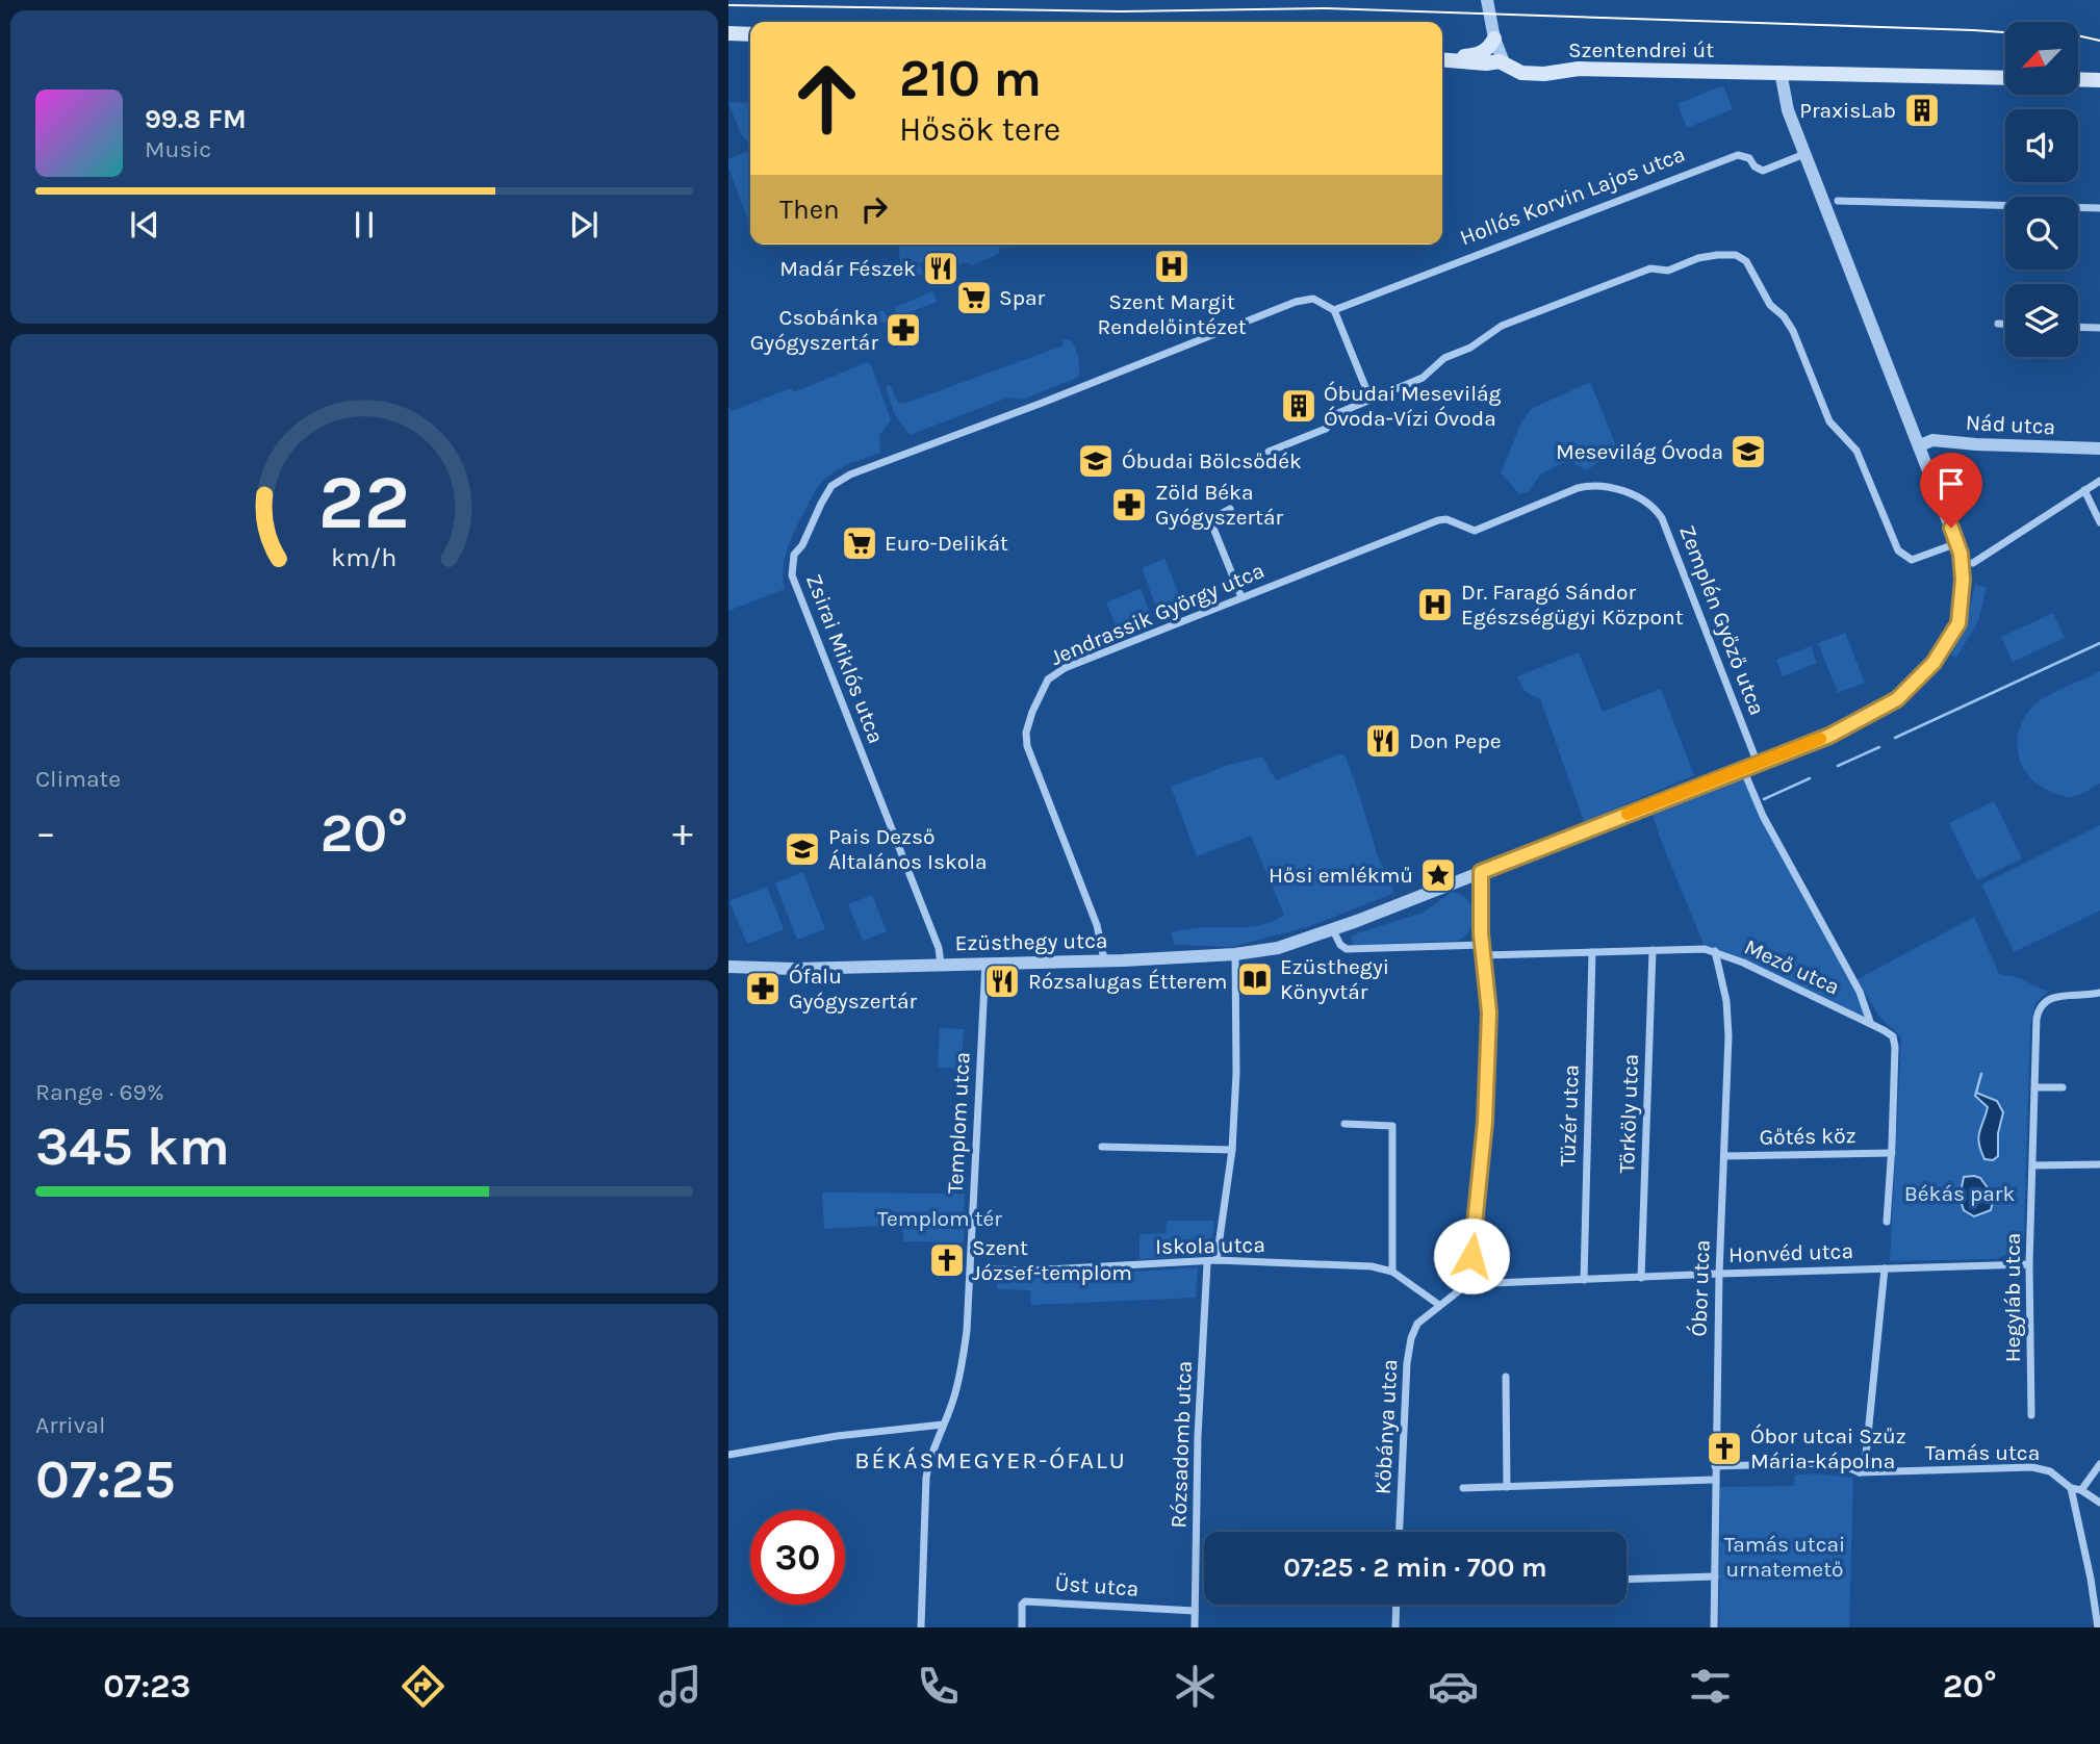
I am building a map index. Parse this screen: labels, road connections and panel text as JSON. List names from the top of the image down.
{
  "streets": {
    "main road": ["Szentendrei út"],
    "street": [
      "Hollós Korvin Lajos utca",
      "Nád utca",
      "Jendrassik György utca",
      "Zemplén Győző utca",
      "Zsirai Miklós utca",
      "Ezüsthegy utca",
      "Mező utca",
      "Törköly utca",
      "Tüzér utca",
      "Templom utca",
      "Gőtés köz",
      "Iskola utca",
      "Honvéd utca",
      "Óbor utca",
      "Hegyláb utca",
      "Kőbánya utca",
      "Rózsadomb utca",
      "Tamás utca",
      "Üst utca"
    ]
  },
  "crossings": [
    ["Hollós Korvin Lajos utca", "Zsirai Miklós utca"],
    ["Jendrassik György utca", "Zemplén Győző utca"],
    ["Jendrassik György utca", "Ezüsthegy utca"],
    ["Zemplén Győző utca", "Ezüsthegy utca"],
    ["Zsirai Miklós utca", "Ezüsthegy utca"],
    ["Ezüsthegy utca", "Templom utca"],
    ["Mező utca", "Törköly utca"],
    ["Mező utca", "Tüzér utca"],
    ["Mező utca", "Gőtés köz"],
    ["Mező utca", "Óbor utca"],
    ["Törköly utca", "Honvéd utca"],
    ["Tüzér utca", "Honvéd utca"],
    ["Templom utca", "Iskola utca"],
    ["Gőtés köz", "Óbor utca"],
    ["Iskola utca", "Kőbánya utca"],
    ["Iskola utca", "Rózsadomb utca"],
    ["Honvéd utca", "Óbor utca"],
    ["Honvéd utca", "Hegyláb utca"],
    ["Honvéd utca", "Kőbánya utca"],
    ["Óbor utca", "Tamás utca"],
    ["Rózsadomb utca", "Üst utca"]
  ],
  "districts": ["BÉKÁSMEGYER-ÓFALU"],
  "parks": ["Békás park", "Templom tér", "Tamás utcai urnatemető"],
  "places": {
    "building": ["PraxisLab", "Óbudai Mesevilág Óvoda-Vízi Óvoda"],
    "hospital": ["Szent Margit Rendelőintézet", "Dr. Faragó Sándor Egészségügyi Központ"],
    "restaurant": ["Madár Fészek", "Don Pepe", "Rózsalugas Étterem"],
    "supermarket": ["Spar", "Euro-Delikát"],
    "pharmacy": ["Csobánka Gyógyszertár", "Zöld Béka Gyógyszertár", "Ófalu Gyógyszertár"],
    "school or university": ["Mesevilág Óvoda", "Óbudai Bölcsődék", "Pais Dezső Általános Iskola"],
    "place": ["Hősi emlékmű"],
    "library": ["Ezüsthegyi Könyvtár"],
    "church": ["Szent József-templom", "Óbor utcai Szűz Mária-kápolna"]
  },
  "north": "bottom left",
  "page": {
    "turn": ["210 m", "Hősök tere"],
    "song": ["99.8 FM", "Music"],
    "then": "Then",
    "tile": [
      "Climate",
      ["Range · 69%", "345 km"],
      ["Arrival", "07:25"]
    ],
    "heat": ["−", "20°", "+"],
    "limit": "30",
    "trip": "07:25 · 2 min · 700 m",
    "tabs": ["07:23", "20°"],
    "gauge": ["22", "km/h"]
  }
}
